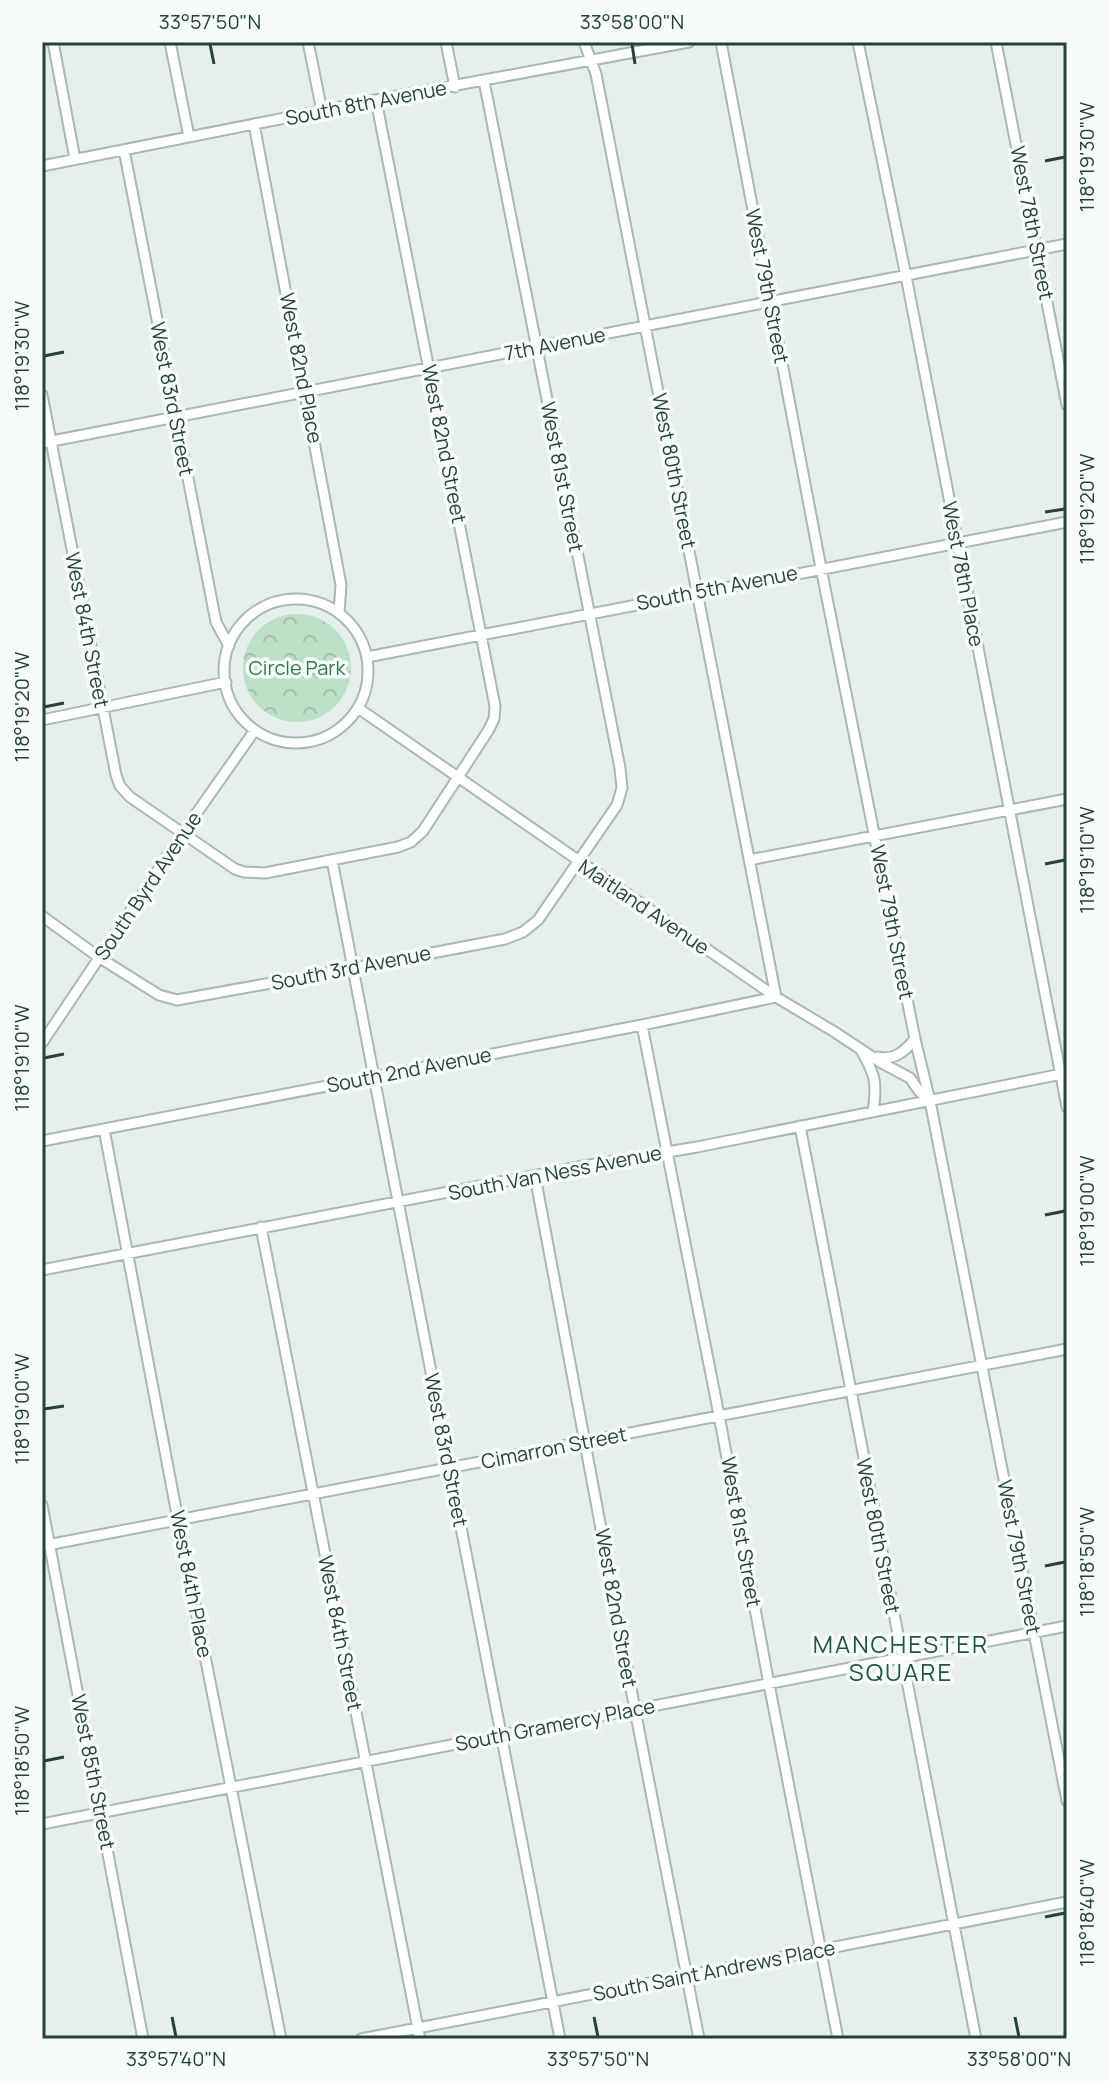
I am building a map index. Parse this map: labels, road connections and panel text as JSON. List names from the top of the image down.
{
  "streets": {
    "street": [
      "South 8th Avenue",
      "West 78th Street",
      "West 79th Street",
      "7th Avenue",
      "West 82nd Place",
      "West 83rd Street",
      "West 82nd Street",
      "West 80th Street",
      "West 81st Street",
      "West 78th Place",
      "South 5th Avenue",
      "West 84th Street",
      "South Byrd Avenue",
      "Maitland Avenue",
      "South 3rd Avenue",
      "South 2nd Avenue",
      "South Van Ness Avenue",
      "Cimarron Street",
      "West 84th Place",
      "South Gramercy Place",
      "West 85th Street",
      "South Saint Andrews Place"
    ]
  },
  "crossings": [
    ["South 8th Avenue", "West 82nd Place"],
    ["South 8th Avenue", "West 83rd Street"],
    ["South 8th Avenue", "West 82nd Street"],
    ["South 8th Avenue", "West 80th Street"],
    ["South 8th Avenue", "West 81st Street"],
    ["West 78th Street", "7th Avenue"],
    ["West 79th Street", "7th Avenue"],
    ["West 79th Street", "South 5th Avenue"],
    ["West 79th Street", "Maitland Avenue"],
    ["West 79th Street", "South Van Ness Avenue"],
    ["West 79th Street", "Cimarron Street"],
    ["West 79th Street", "South Gramercy Place"],
    ["7th Avenue", "West 82nd Place"],
    ["7th Avenue", "West 83rd Street"],
    ["7th Avenue", "West 82nd Street"],
    ["7th Avenue", "West 80th Street"],
    ["7th Avenue", "West 81st Street"],
    ["7th Avenue", "West 78th Place"],
    ["7th Avenue", "West 84th Street"],
    ["West 82nd Place", "West 83rd Street"],
    ["West 82nd Place", "South 5th Avenue"],
    ["West 82nd Place", "South Byrd Avenue"],
    ["West 82nd Place", "Maitland Avenue"],
    ["West 83rd Street", "West 82nd Street"],
    ["West 83rd Street", "South 5th Avenue"],
    ["West 83rd Street", "West 84th Street"],
    ["West 83rd Street", "South Byrd Avenue"],
    ["West 83rd Street", "Maitland Avenue"],
    ["West 83rd Street", "South 3rd Avenue"],
    ["West 83rd Street", "South 2nd Avenue"],
    ["West 83rd Street", "South Van Ness Avenue"],
    ["West 83rd Street", "Cimarron Street"],
    ["West 83rd Street", "South Gramercy Place"],
    ["West 83rd Street", "South Saint Andrews Place"],
    ["West 82nd Street", "South 5th Avenue"],
    ["West 82nd Street", "West 84th Street"],
    ["West 82nd Street", "Maitland Avenue"],
    ["West 82nd Street", "South Van Ness Avenue"],
    ["West 82nd Street", "Cimarron Street"],
    ["West 82nd Street", "South Gramercy Place"],
    ["West 82nd Street", "South Saint Andrews Place"],
    ["West 80th Street", "South 5th Avenue"],
    ["West 80th Street", "Maitland Avenue"],
    ["West 80th Street", "South 2nd Avenue"],
    ["West 80th Street", "South Van Ness Avenue"],
    ["West 80th Street", "Cimarron Street"],
    ["West 80th Street", "South Gramercy Place"],
    ["West 80th Street", "South Saint Andrews Place"],
    ["West 81st Street", "South 5th Avenue"],
    ["West 81st Street", "Maitland Avenue"],
    ["West 81st Street", "South 3rd Avenue"],
    ["West 81st Street", "South 2nd Avenue"],
    ["West 81st Street", "South Van Ness Avenue"],
    ["West 81st Street", "Cimarron Street"],
    ["West 81st Street", "South Gramercy Place"],
    ["West 81st Street", "South Saint Andrews Place"],
    ["West 78th Place", "South 5th Avenue"],
    ["West 78th Place", "South Van Ness Avenue"],
    ["South 5th Avenue", "South Byrd Avenue"],
    ["South 5th Avenue", "Maitland Avenue"],
    ["West 84th Street", "South Byrd Avenue"],
    ["West 84th Street", "South Van Ness Avenue"],
    ["West 84th Street", "Cimarron Street"],
    ["West 84th Street", "South Gramercy Place"],
    ["West 84th Street", "South Saint Andrews Place"],
    ["South Byrd Avenue", "Maitland Avenue"],
    ["South Byrd Avenue", "South 3rd Avenue"],
    ["Maitland Avenue", "South 3rd Avenue"],
    ["Maitland Avenue", "South 2nd Avenue"],
    ["Maitland Avenue", "South Van Ness Avenue"],
    ["South 2nd Avenue", "West 84th Place"],
    ["South Van Ness Avenue", "West 84th Place"],
    ["Cimarron Street", "West 84th Place"],
    ["Cimarron Street", "West 85th Street"],
    ["West 84th Place", "South Gramercy Place"],
    ["South Gramercy Place", "West 85th Street"]
  ],
  "districts": ["MANCHESTER SQUARE"],
  "parks": ["Circle Park"],
  "coordinates": [
    "33°57'50\"N",
    "33°58'00\"N",
    "118°19'30\"W",
    "118°19'20\"W",
    "118°19'10\"W",
    "118°19'00\"W",
    "118°18'50\"W",
    "118°18'40\"W",
    "33°57'40\"N"
  ]
}
